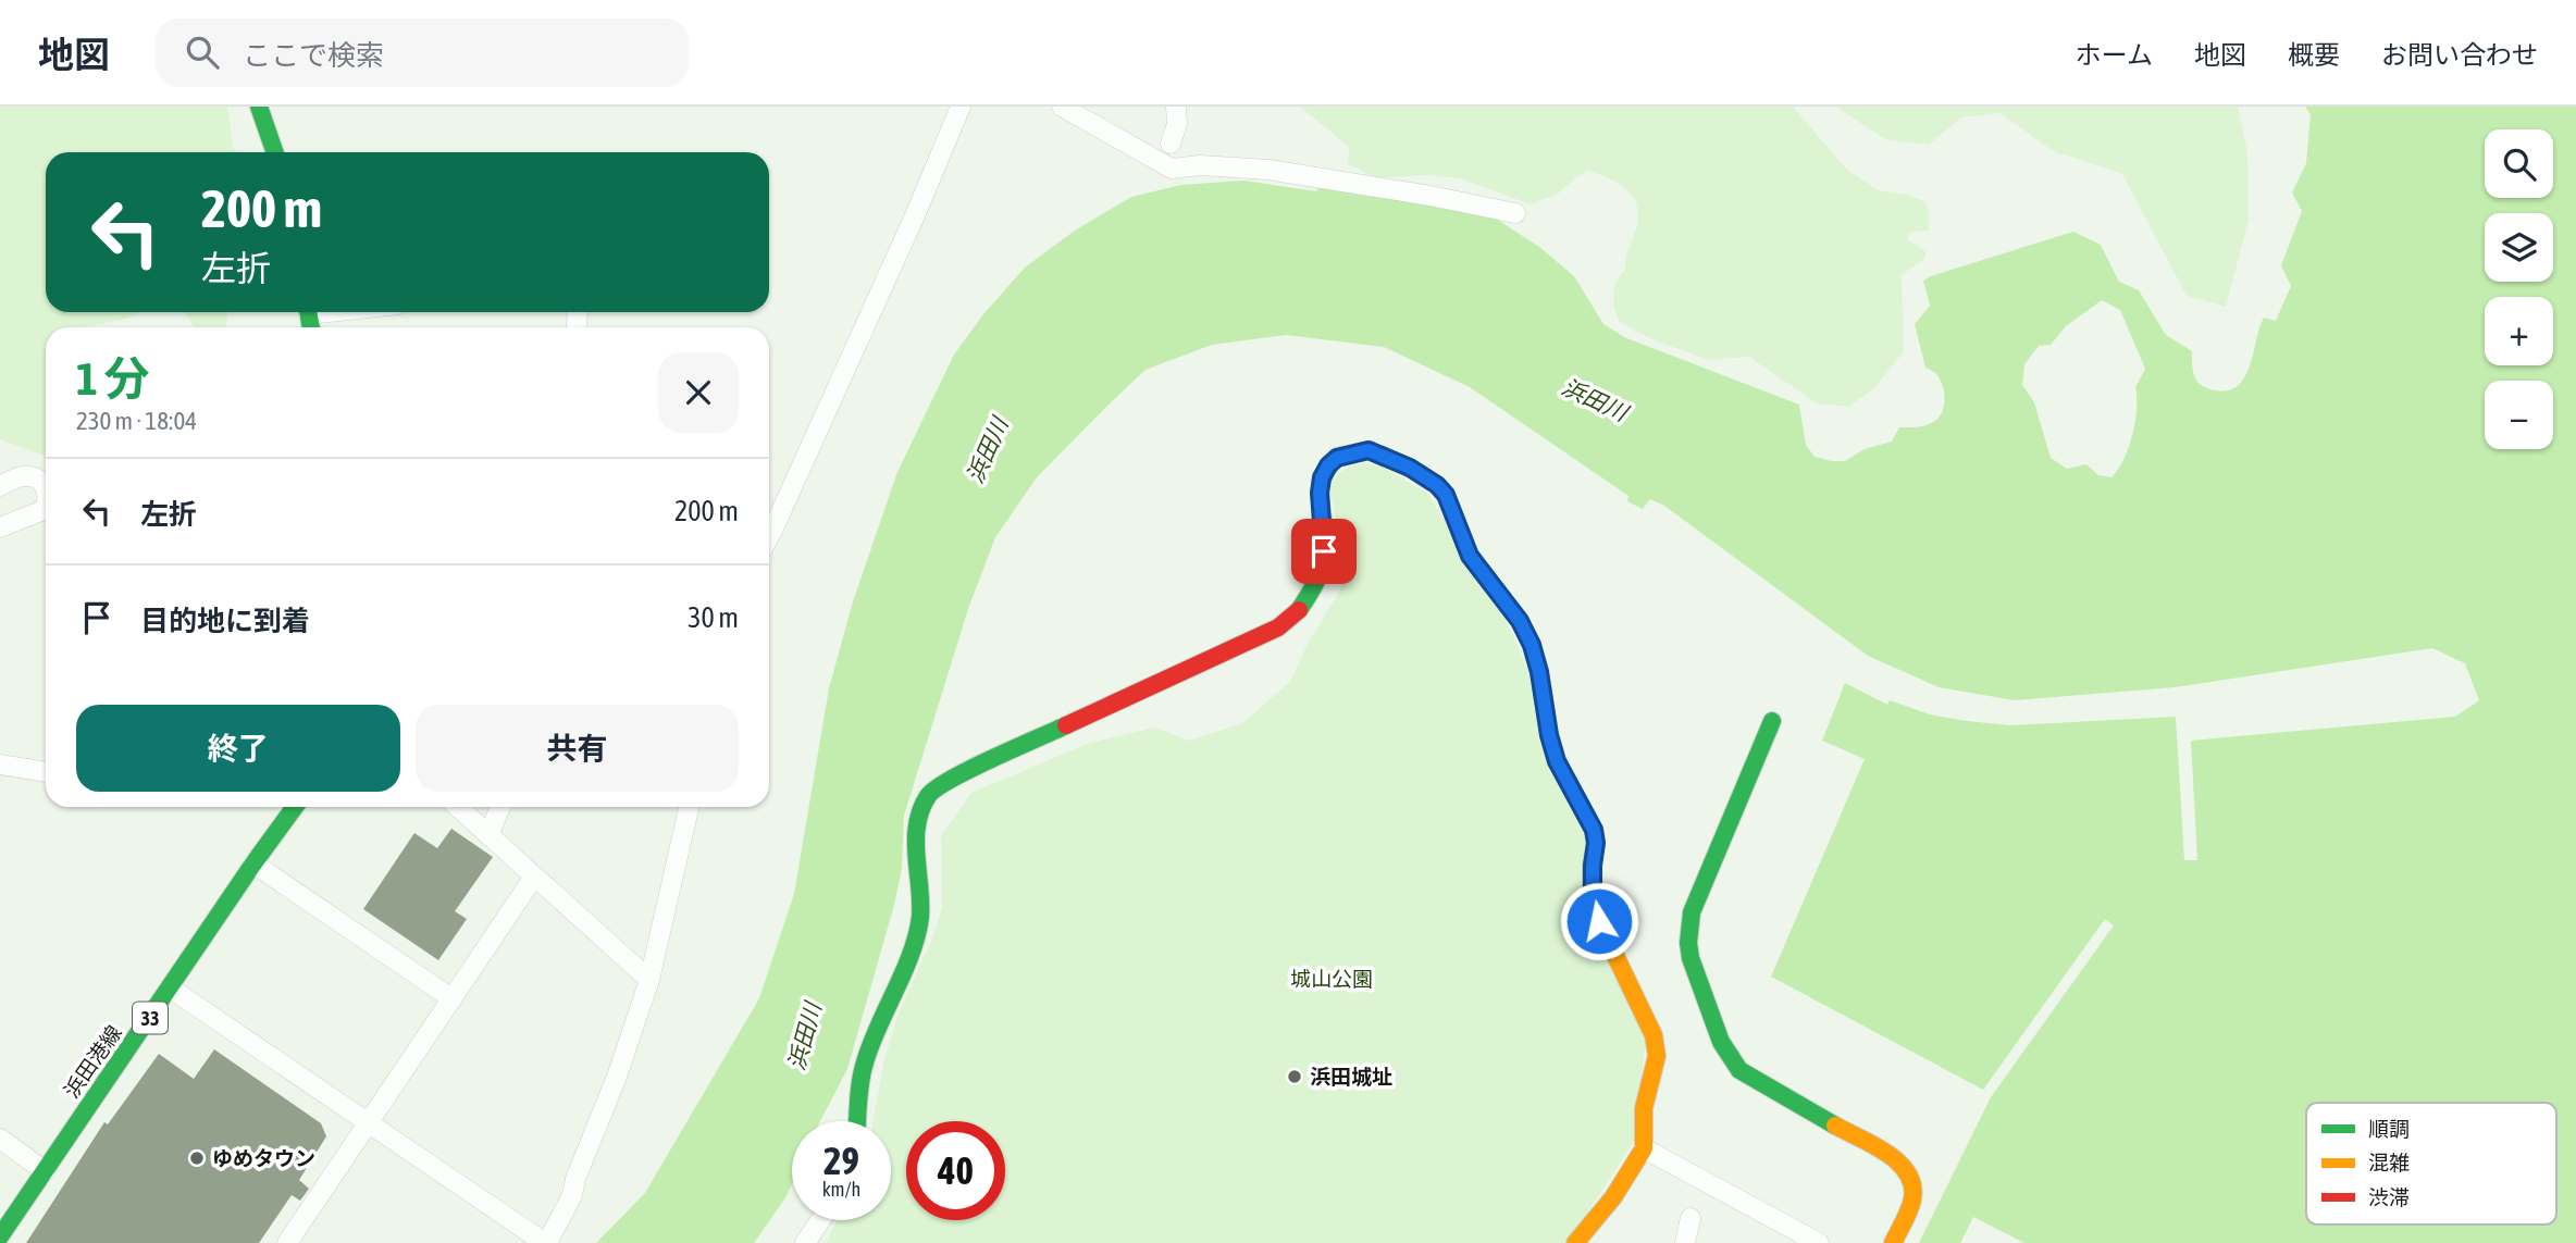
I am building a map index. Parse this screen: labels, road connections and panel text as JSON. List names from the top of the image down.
{
  "streets": {
    "street": ["33", "浜田港線"]
  },
  "water": ["浜田川"],
  "parks": ["城山公園"],
  "places": ["浜田城址", "ゆめタウン"],
  "legend": ["順調", "混雑", "渋滞"],
  "page": {
    "header": "地図",
    "search": "ここで検索",
    "nav": [
      "ホーム",
      "地図",
      "概要",
      "お問い合わせ"
    ],
    "map_buttons": ["+", "−"],
    "turn": ["200 m", "左折"],
    "heading": ["1 分", "230 m · 18:04"],
    "list": [
      {
        "name": "左折",
        "value": "200 m"
      },
      {
        "name": "目的地に到着",
        "value": "30 m"
      }
    ],
    "buttons": ["終了", "共有"],
    "speed": "29 km/h",
    "limit": "40"
  }
}
